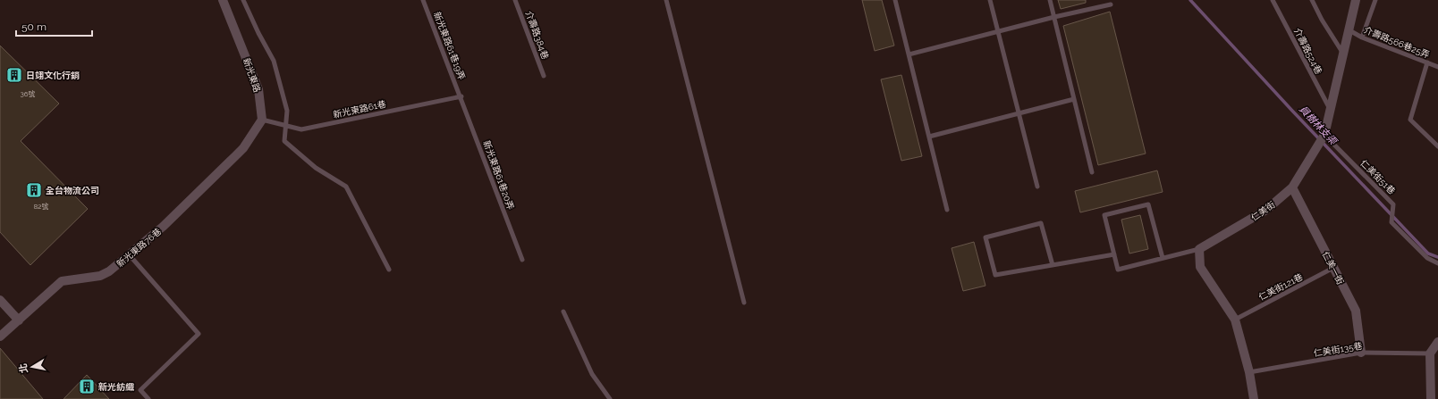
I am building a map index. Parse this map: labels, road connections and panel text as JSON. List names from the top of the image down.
{
  "streets": {
    "street": [
      "新光東路",
      "仁美街",
      "新光東路76巷",
      "仁美一街"
    ],
    "lane": [
      "介壽路384巷",
      "介壽路566巷25弄",
      "新光東路61巷19弄",
      "介壽路524巷",
      "新光東路61巷",
      "新光東路61巷20弄",
      "仁美街51巷",
      "仁美街121巷",
      "仁美街135巷"
    ]
  },
  "crossings": [
    ["介壽路566巷25弄", "仁美街"],
    ["新光東路61巷19弄", "新光東路61巷"],
    ["新光東路61巷19弄", "新光東路61巷20弄"],
    ["介壽路524巷", "仁美街"],
    ["新光東路", "新光東路61巷"],
    ["新光東路", "新光東路76巷"],
    ["新光東路61巷", "新光東路61巷20弄"],
    ["新光東路61巷", "新光東路76巷"],
    ["仁美街51巷", "仁美街"],
    ["仁美街", "仁美一街"],
    ["仁美一街", "仁美街121巷"],
    ["仁美一街", "仁美街135巷"]
  ],
  "water": ["員樹林支渠"],
  "places": {
    "building": ["日翊文化行銷", "全台物流公司", "新光紡織"]
  },
  "house_numbers": ["36號", "82號"],
  "scale_bar": "50 m",
  "north": "left"
}
